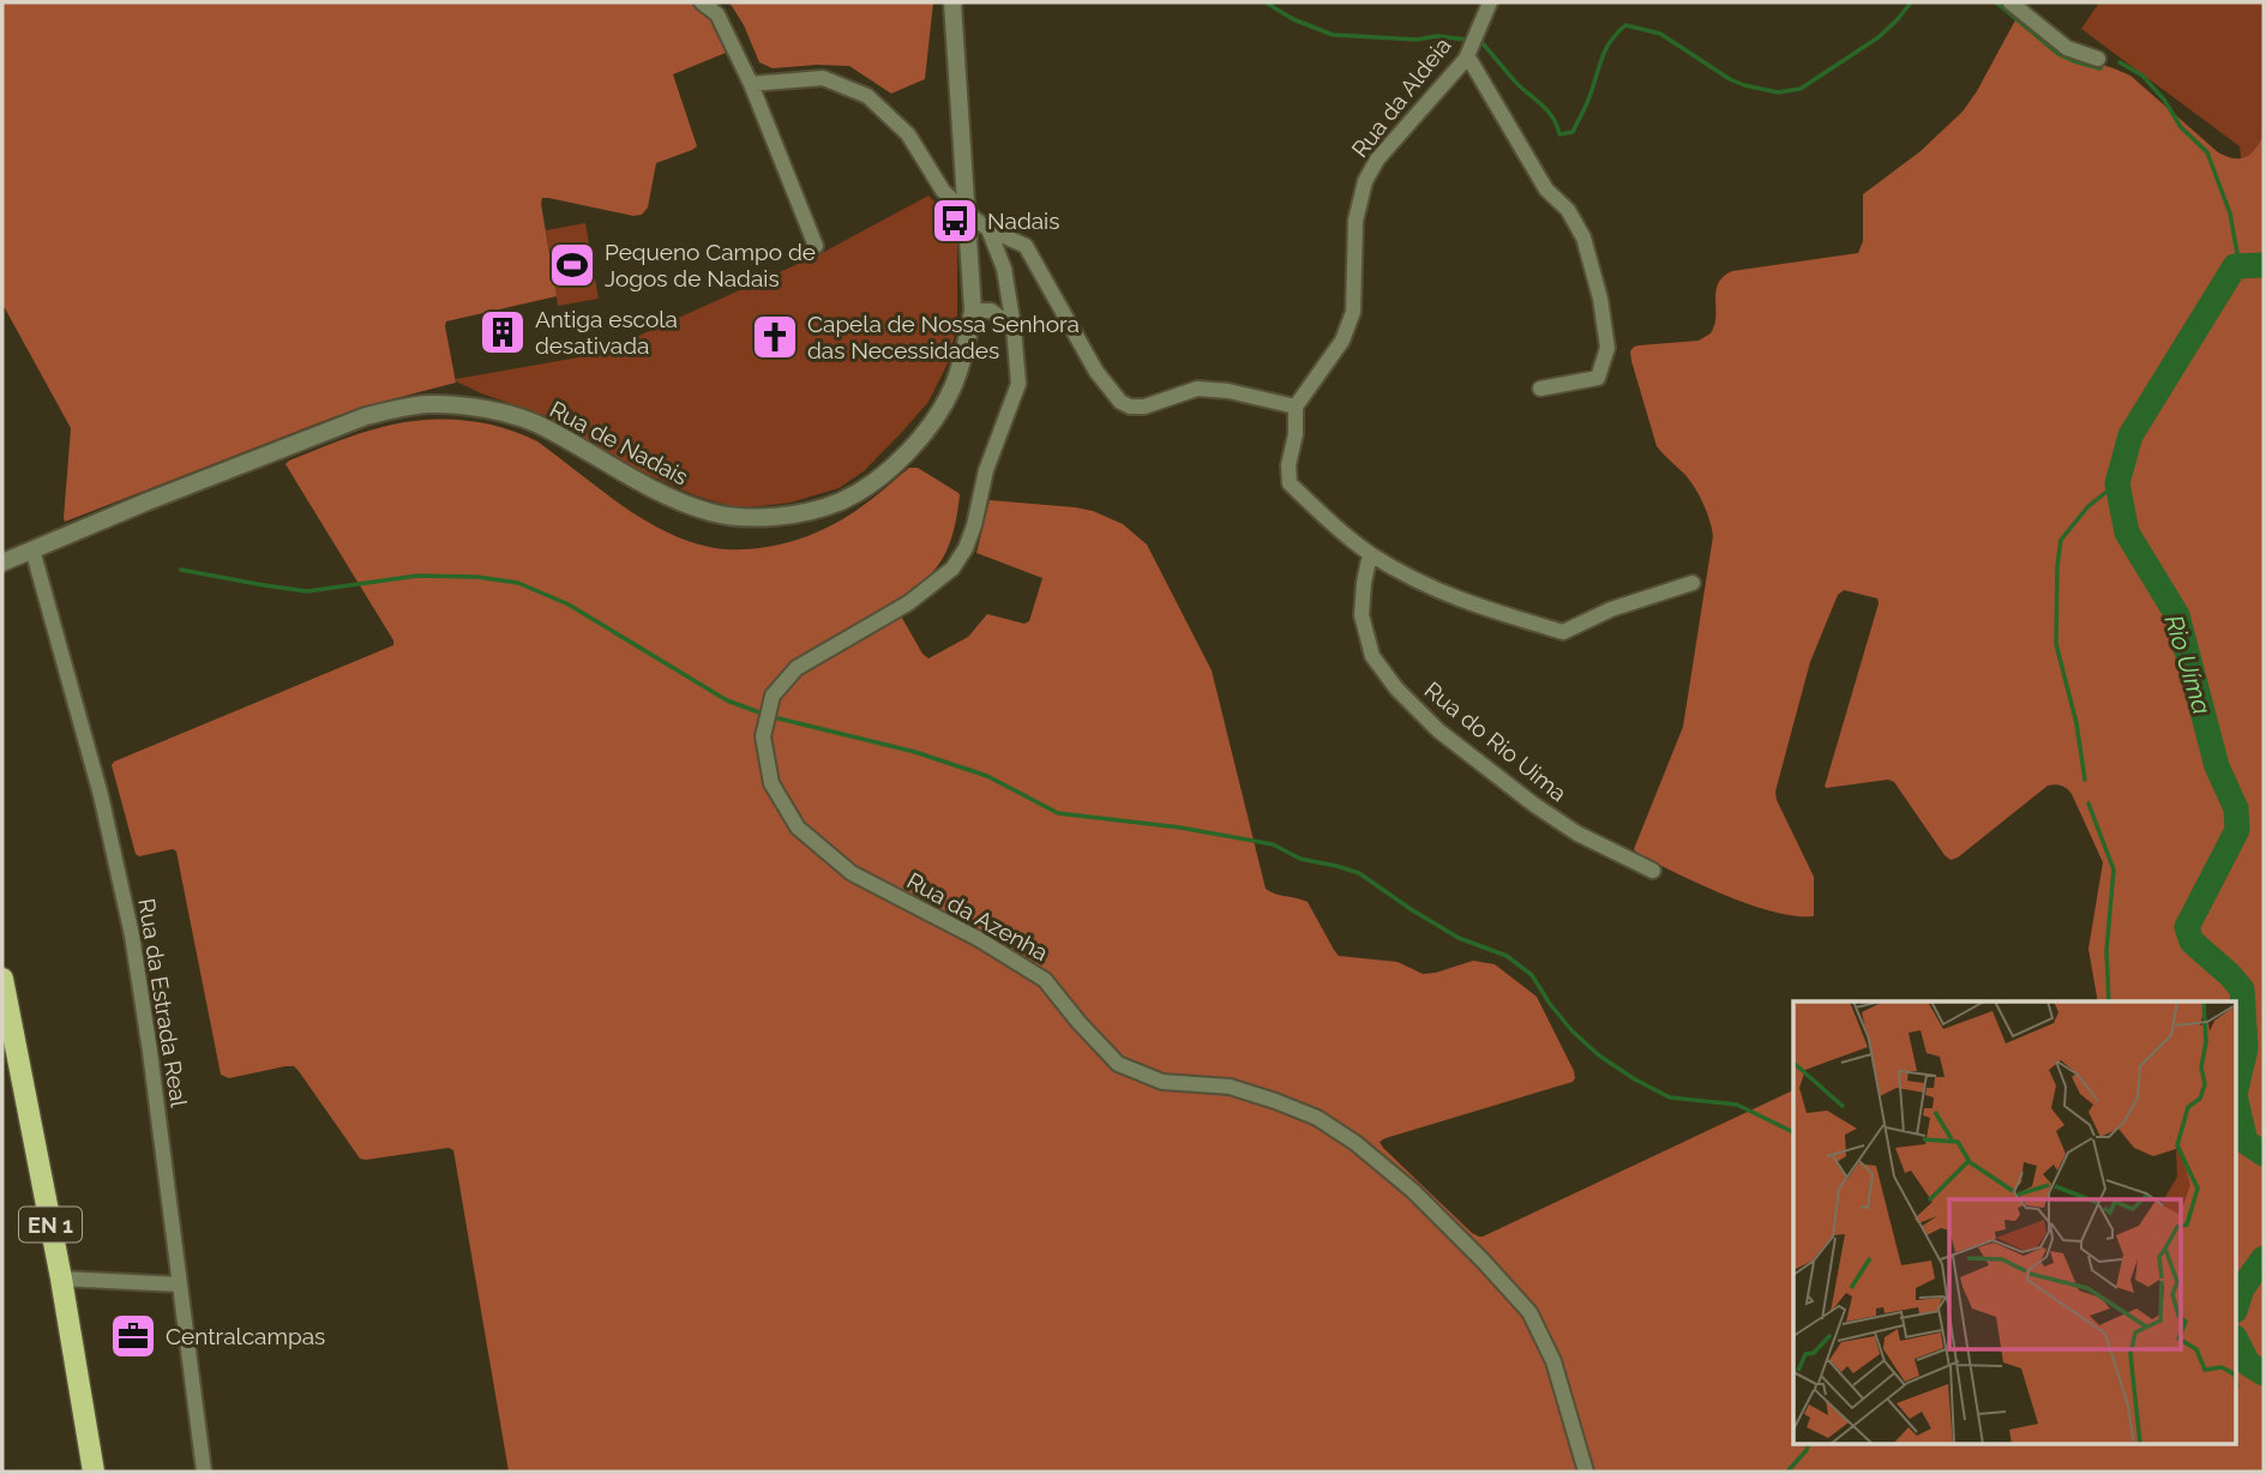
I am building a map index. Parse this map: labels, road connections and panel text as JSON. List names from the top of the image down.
{
  "streets": {
    "main road": ["EN 1"],
    "street": [
      "Rua da Aldeia",
      "Rua de Nadais",
      "Rua do Rio Uima",
      "Rua da Azenha",
      "Rua da Estrada Real"
    ]
  },
  "crossings": [
    ["Rua de Nadais", "Rua da Estrada Real"]
  ],
  "water": ["Rio Uíma"],
  "places": {
    "bus stop": ["Nadais"],
    "sports": ["Pequeno Campo de Jogos de Nadais"],
    "building": ["Antiga escola desativada"],
    "church": ["Capela de Nossa Senhora das Necessidades"],
    "office": ["Centralcampas"]
  }
}
